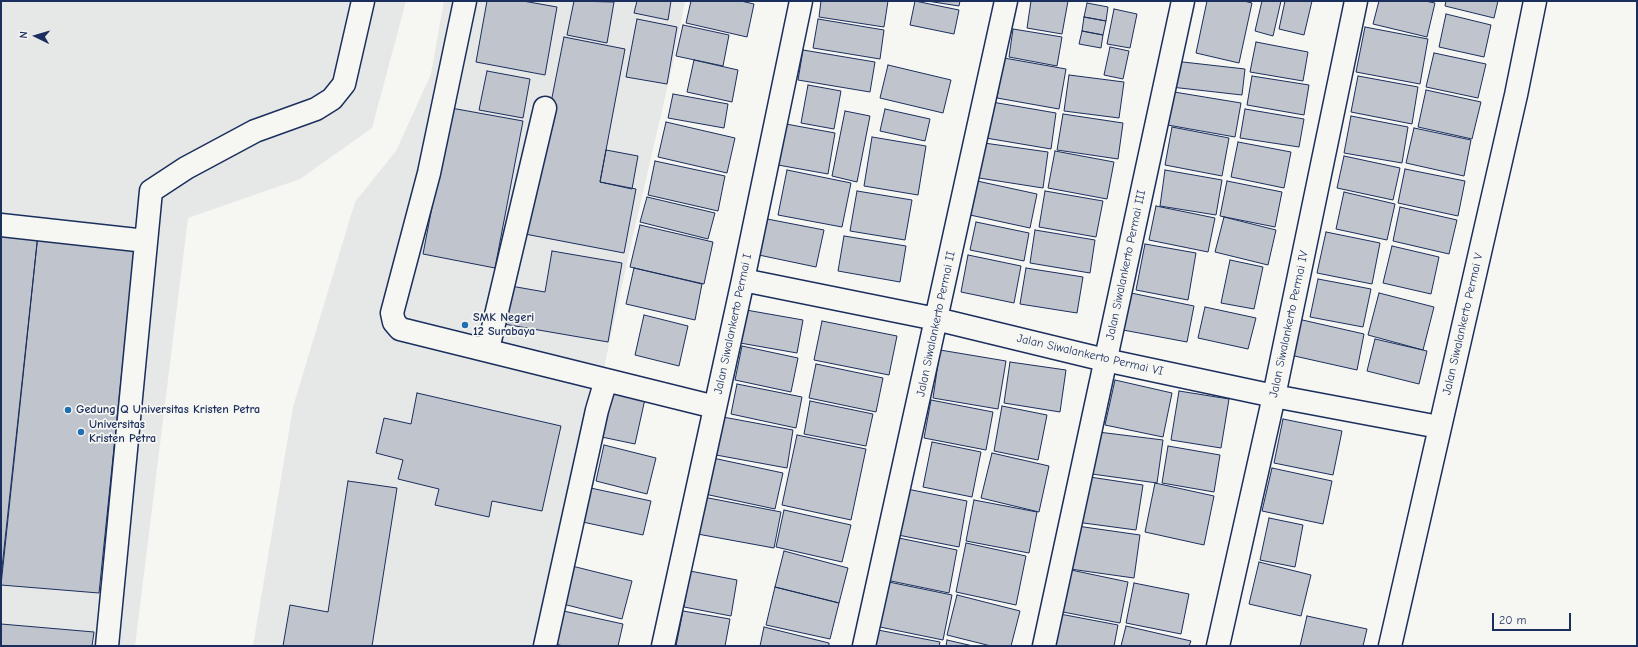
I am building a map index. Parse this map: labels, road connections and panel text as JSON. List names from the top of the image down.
{
  "streets": {
    "street": [
      "Jalan Siwalankerto Permai III",
      "Jalan Siwalankerto Permai I",
      "Jalan Siwalankerto Permai II",
      "Jalan Siwalankerto Permai IV",
      "Jalan Siwalankerto Permai V",
      "Jalan Siwalankerto Permai VI"
    ]
  },
  "crossings": [
    ["Jalan Siwalankerto Permai III", "Jalan Siwalankerto Permai VI"],
    ["Jalan Siwalankerto Permai I", "Jalan Siwalankerto Permai VI"],
    ["Jalan Siwalankerto Permai II", "Jalan Siwalankerto Permai VI"],
    ["Jalan Siwalankerto Permai IV", "Jalan Siwalankerto Permai VI"],
    ["Jalan Siwalankerto Permai V", "Jalan Siwalankerto Permai VI"]
  ],
  "places": ["SMK Negeri 12 Surabaya", "Gedung Q Universitas Kristen Petra", "Universitas Kristen Petra"],
  "scale_bar": "20 m",
  "north": "left"
}
